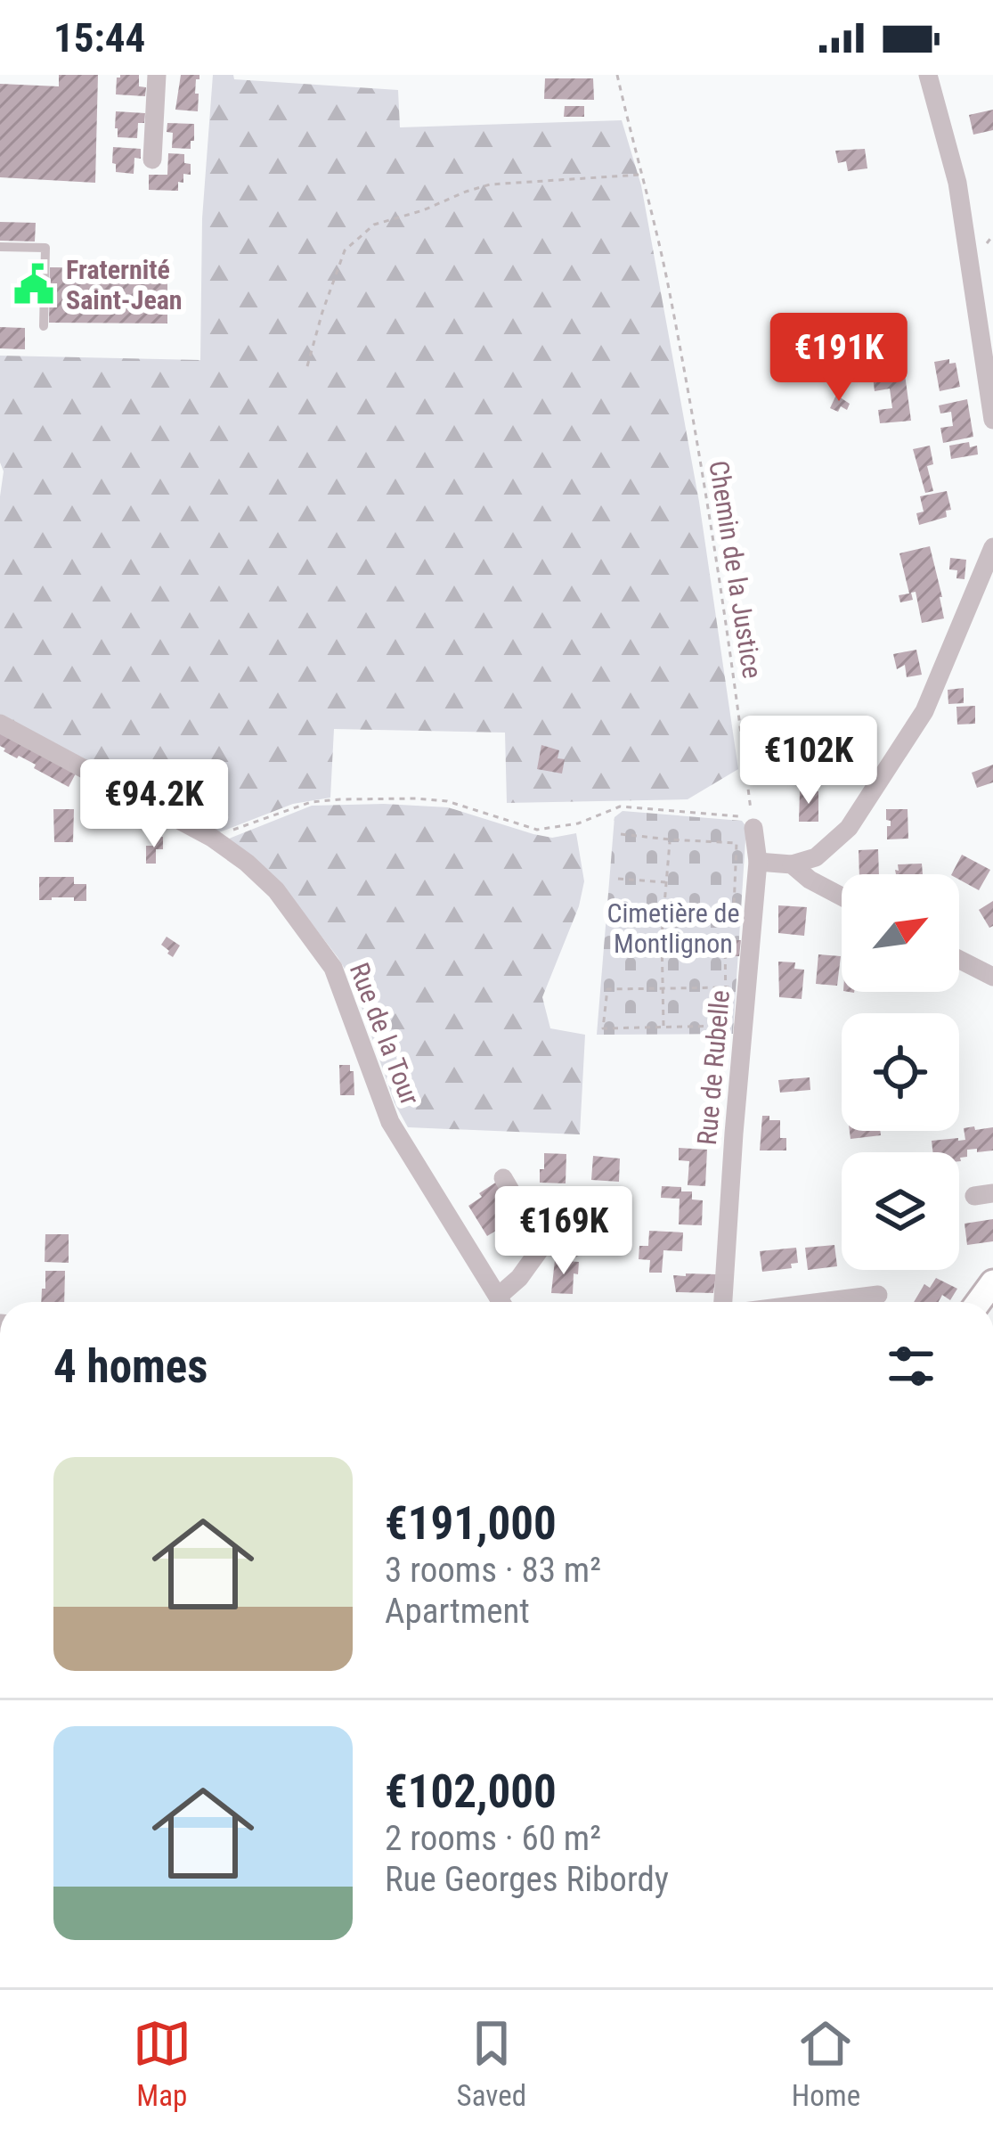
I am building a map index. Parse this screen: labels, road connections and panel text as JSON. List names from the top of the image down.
{
  "streets": {
    "street": ["Rue de la Tour", "Rue de Rubelle"],
    "path": ["Chemin de la Justice"]
  },
  "crossings": [
    ["Chemin de la Justice", "Rue de Rubelle"]
  ],
  "parks": ["Cimetière de Montlignon"],
  "places": {
    "public building": ["Fraternité Saint-Jean"]
  },
  "north": "top right",
  "page": {
    "status": "15:44",
    "price": [
      "€191K",
      "€102K",
      "€94.2K",
      "€169K"
    ],
    "heading": "4 homes",
    "list": [
      {
        "name": "€191,000",
        "note": "3 rooms · 83 m² · Apartment"
      },
      {
        "name": "€102,000",
        "note": "2 rooms · 60 m² · Rue Georges Ribordy"
      }
    ],
    "tabs": ["Map", "Saved", "Home"]
  }
}
